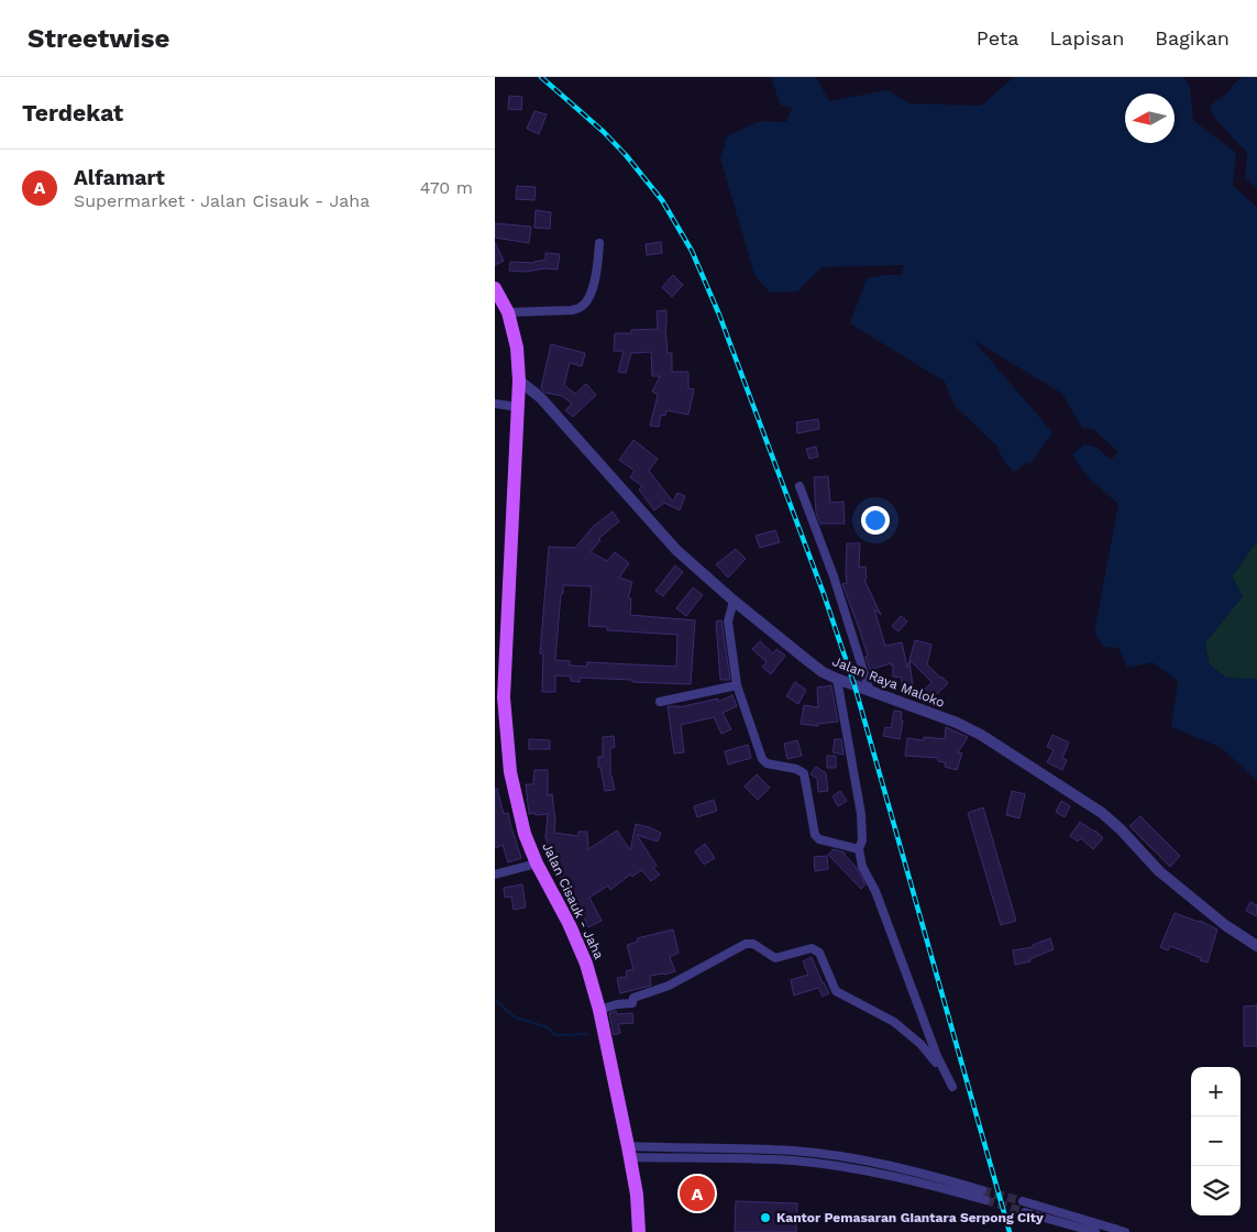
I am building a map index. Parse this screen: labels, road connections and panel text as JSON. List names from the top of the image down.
{
  "streets": {
    "main road": ["Jalan Cisauk - Jaha"],
    "street": ["Jalan Raya Maloko"]
  },
  "crossings": [
    ["Jalan Raya Maloko", "Jalan Cisauk - Jaha"]
  ],
  "places": ["Kantor Pemasaran Giantara Serpong City"],
  "north": "left",
  "page": {
    "header": "Streetwise",
    "nav": ["Peta", "Lapisan", "Bagikan"],
    "heading": "Terdekat",
    "list": [
      {
        "mark": "A",
        "name": "Alfamart",
        "note": "Supermarket · Jalan Cisauk - Jaha",
        "value": "470 m"
      }
    ],
    "map_buttons": ["+", "−"],
    "pins": "A"
  }
}
